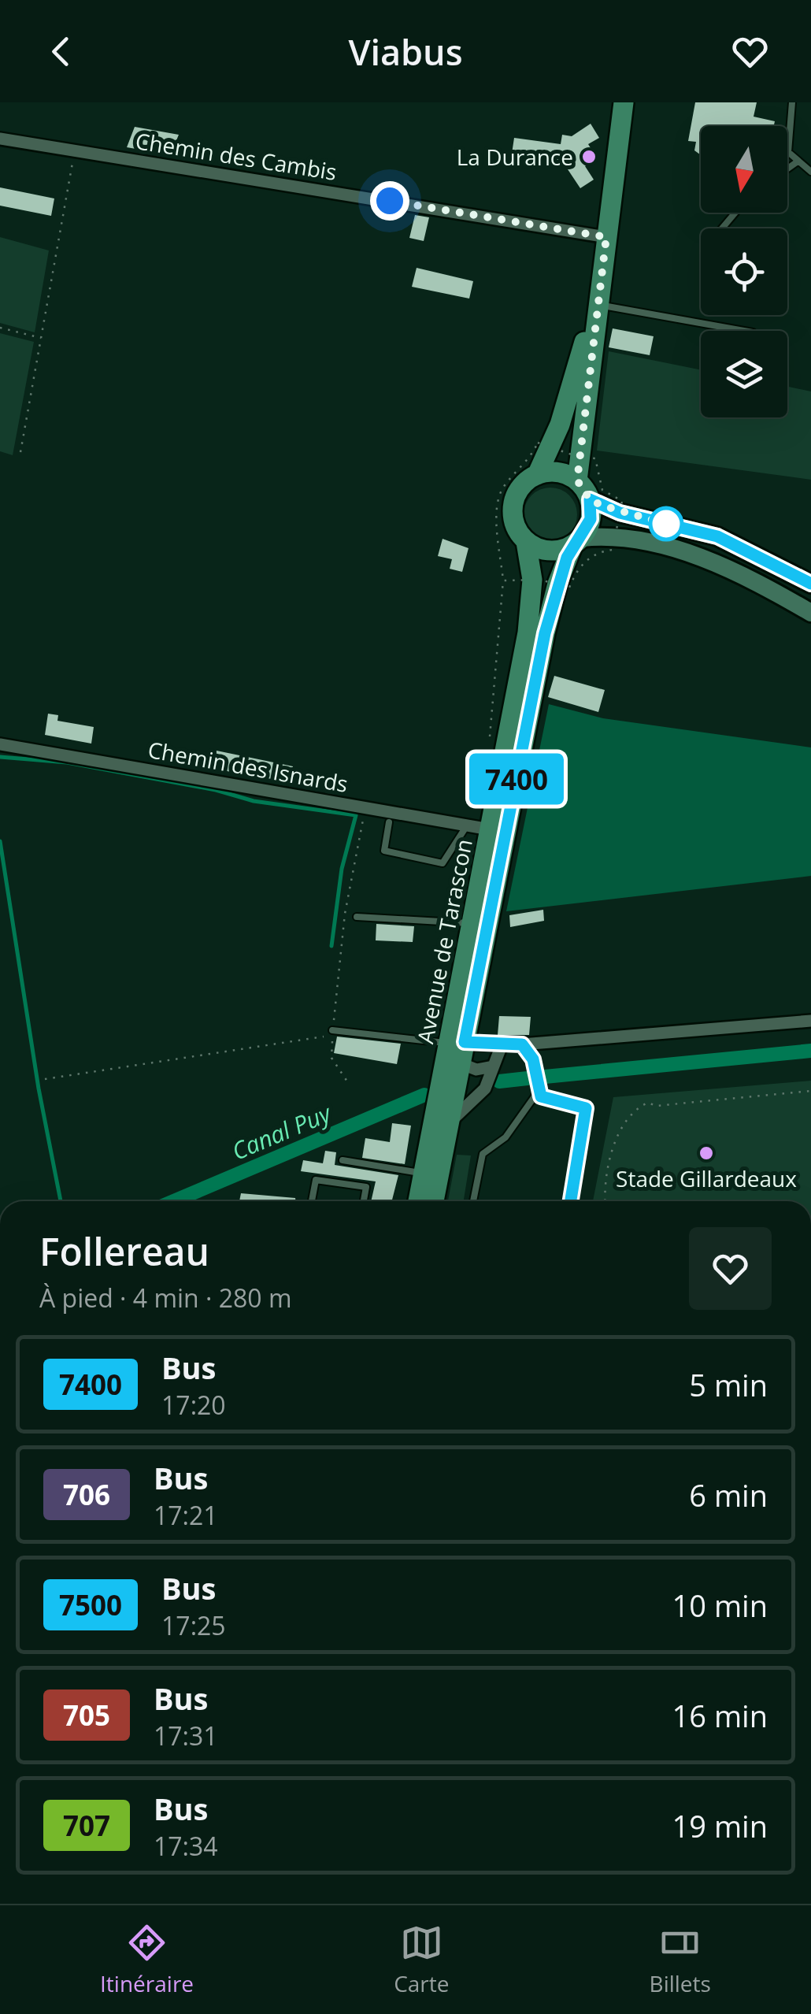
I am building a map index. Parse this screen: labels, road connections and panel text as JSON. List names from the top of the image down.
{
  "streets": {
    "main road": ["Avenue de Tarascon"],
    "street": ["Chemin des Cambis", "Chemin des Isnards"]
  },
  "crossings": [
    ["Chemin des Isnards", "Avenue de Tarascon"]
  ],
  "water": ["Canal Puy"],
  "places": ["La Durance", "Stade Gillardeaux"],
  "lines": ["bus line 7400"],
  "north": "bottom",
  "page": {
    "header": "Viabus",
    "on_map": "7400",
    "heading": ["Follereau", "À pied · 4 min · 280 m"],
    "list": [
      {
        "mark": "7400",
        "name": "Bus",
        "note": "17:20",
        "value": "5 min"
      },
      {
        "mark": "706",
        "name": "Bus",
        "note": "17:21",
        "value": "6 min"
      },
      {
        "mark": "7500",
        "name": "Bus",
        "note": "17:25",
        "value": "10 min"
      },
      {
        "mark": "705",
        "name": "Bus",
        "note": "17:31",
        "value": "16 min"
      },
      {
        "mark": "707",
        "name": "Bus",
        "note": "17:34",
        "value": "19 min"
      }
    ],
    "tabs": ["Itinéraire", "Carte", "Billets"]
  }
}
